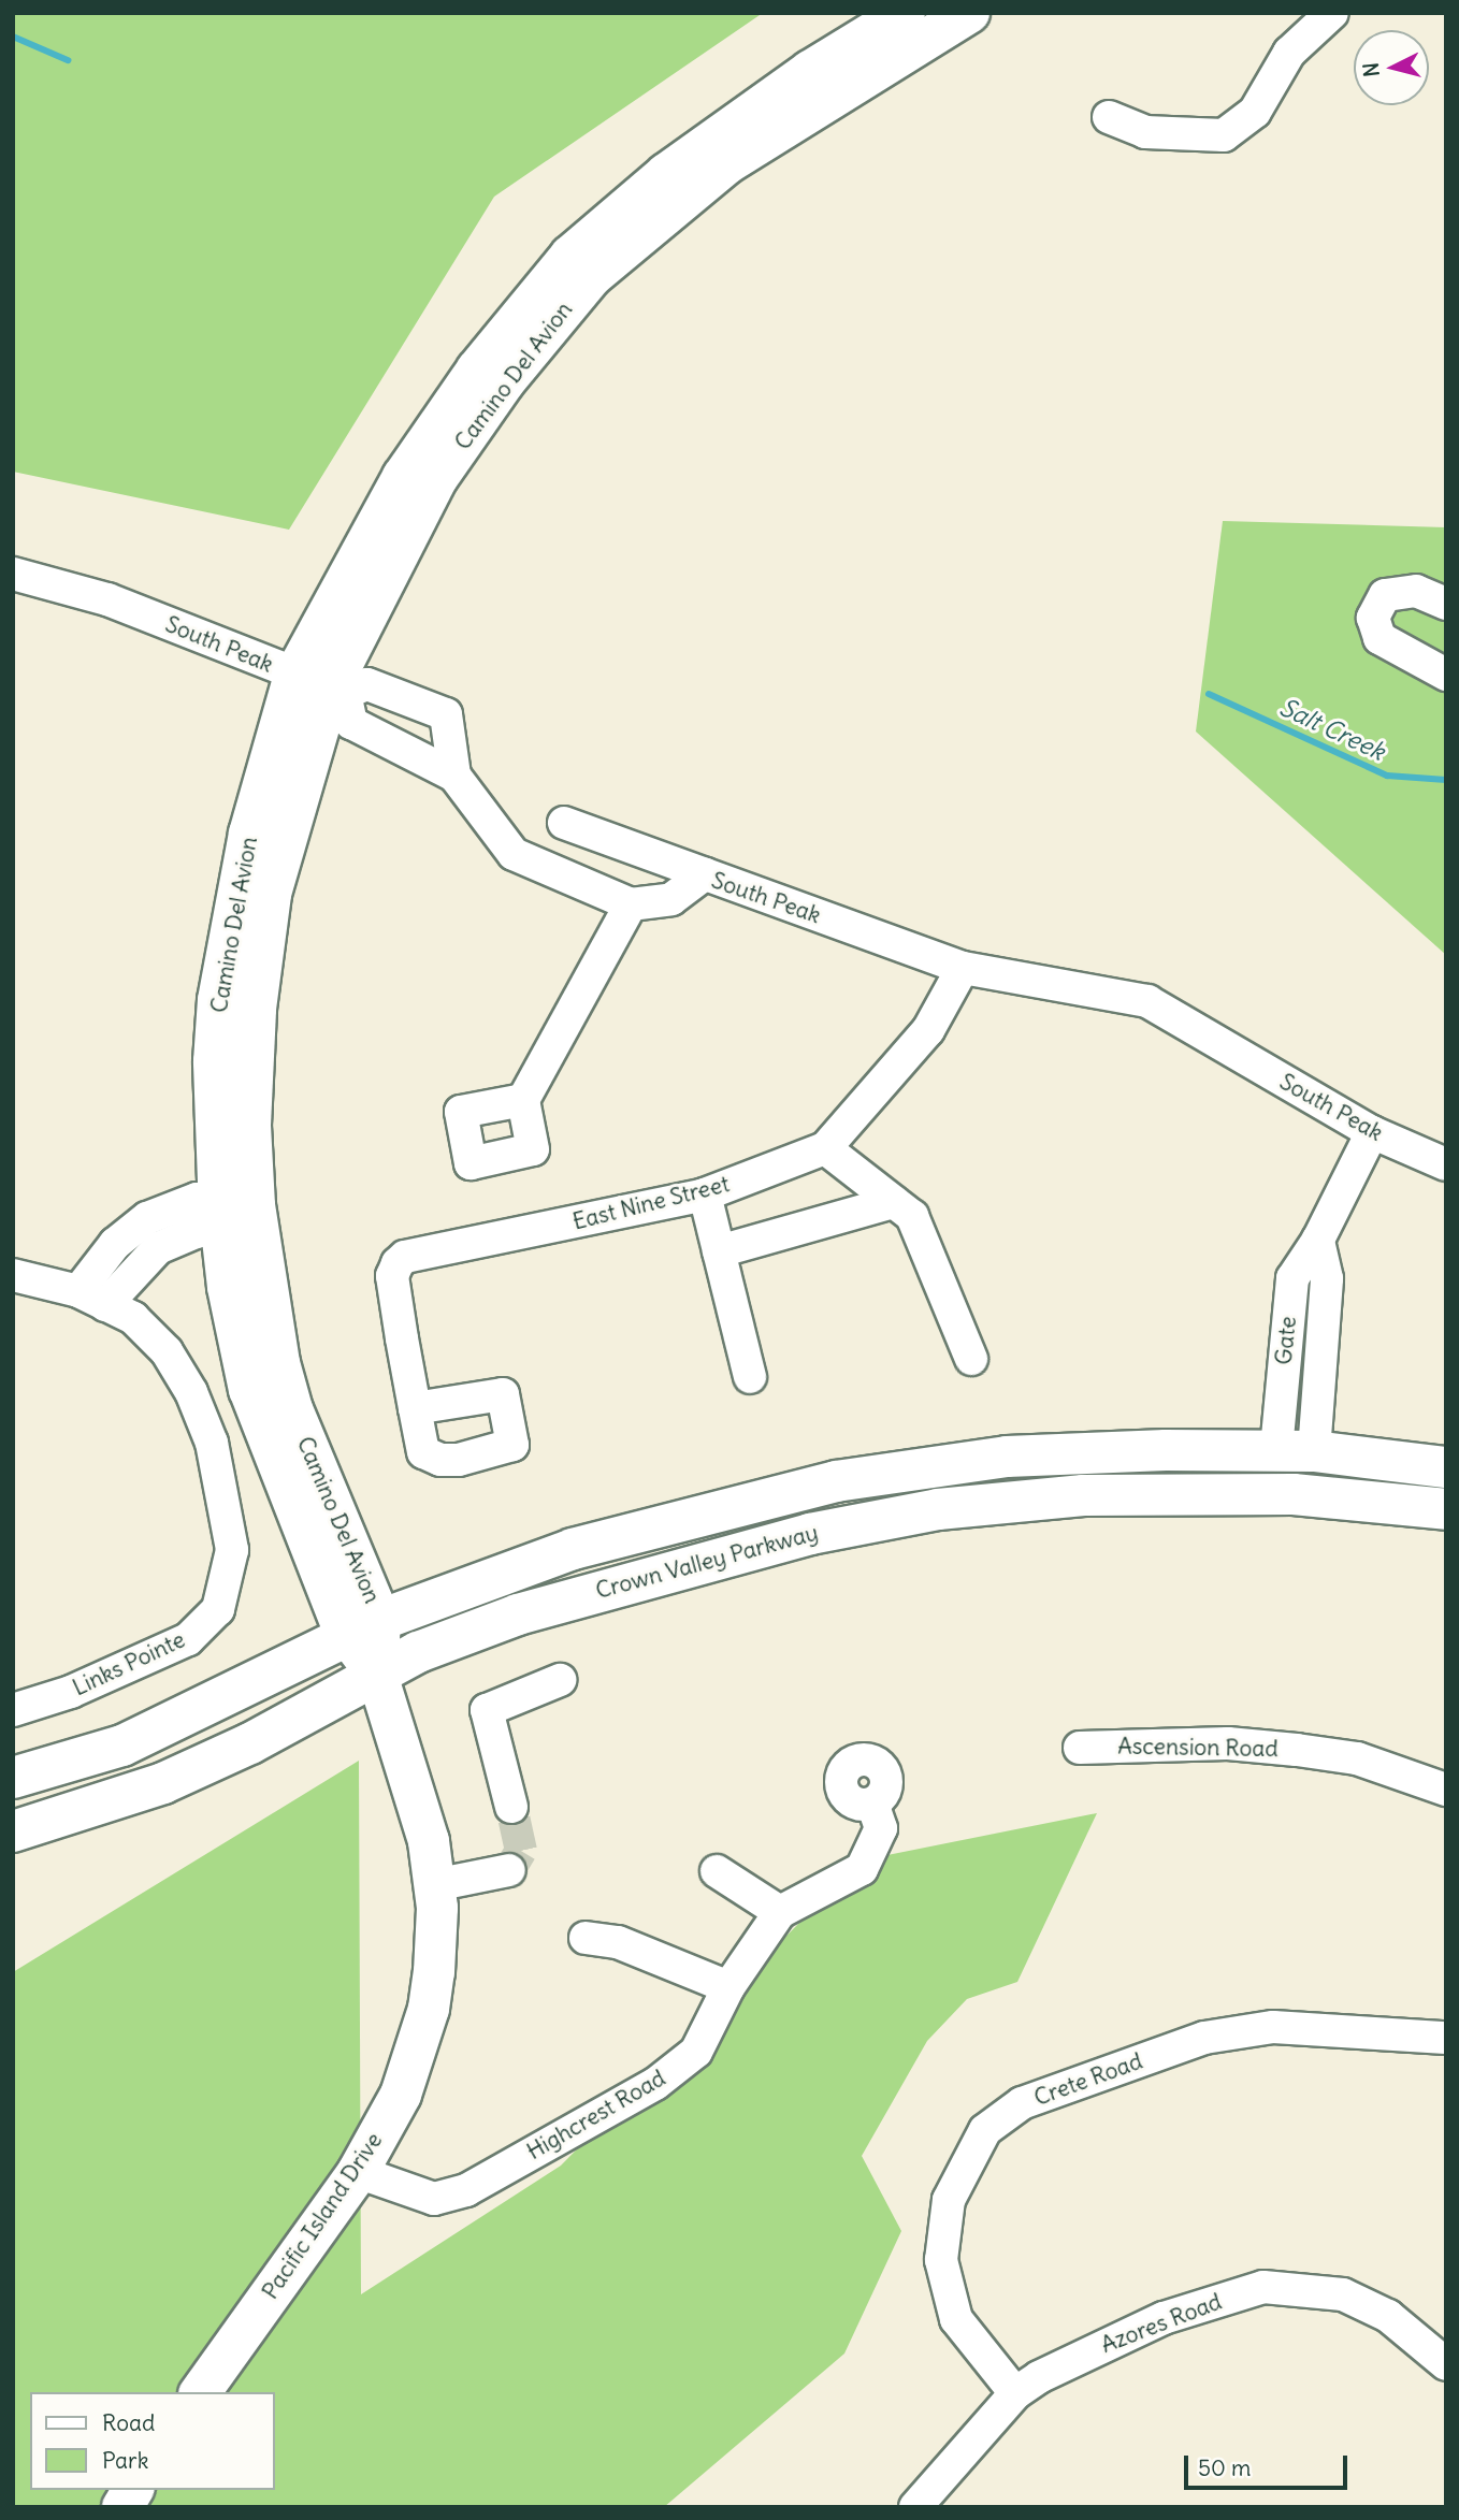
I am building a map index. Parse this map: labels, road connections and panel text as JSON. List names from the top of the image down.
{
  "streets": {
    "main road": ["Camino Del Avion", "Crown Valley Parkway", "Pacific Island Drive"],
    "street": [
      "South Peak",
      "East Nine Street",
      "Gate",
      "Links Pointe",
      "Ascension Road",
      "Crete Road",
      "Highcrest Road",
      "Azores Road"
    ]
  },
  "crossings": [
    ["Camino Del Avion", "South Peak"],
    ["Camino Del Avion", "Crown Valley Parkway"],
    ["Camino Del Avion", "Pacific Island Drive"],
    ["South Peak", "East Nine Street"],
    ["South Peak", "Gate"],
    ["Gate", "Crown Valley Parkway"],
    ["Crown Valley Parkway", "Pacific Island Drive"],
    ["Crete Road", "Azores Road"],
    ["Highcrest Road", "Pacific Island Drive"]
  ],
  "water": ["Salt Creek"],
  "legend": ["Road", "Park"],
  "scale_bar": "50 m",
  "north": "left"
}
